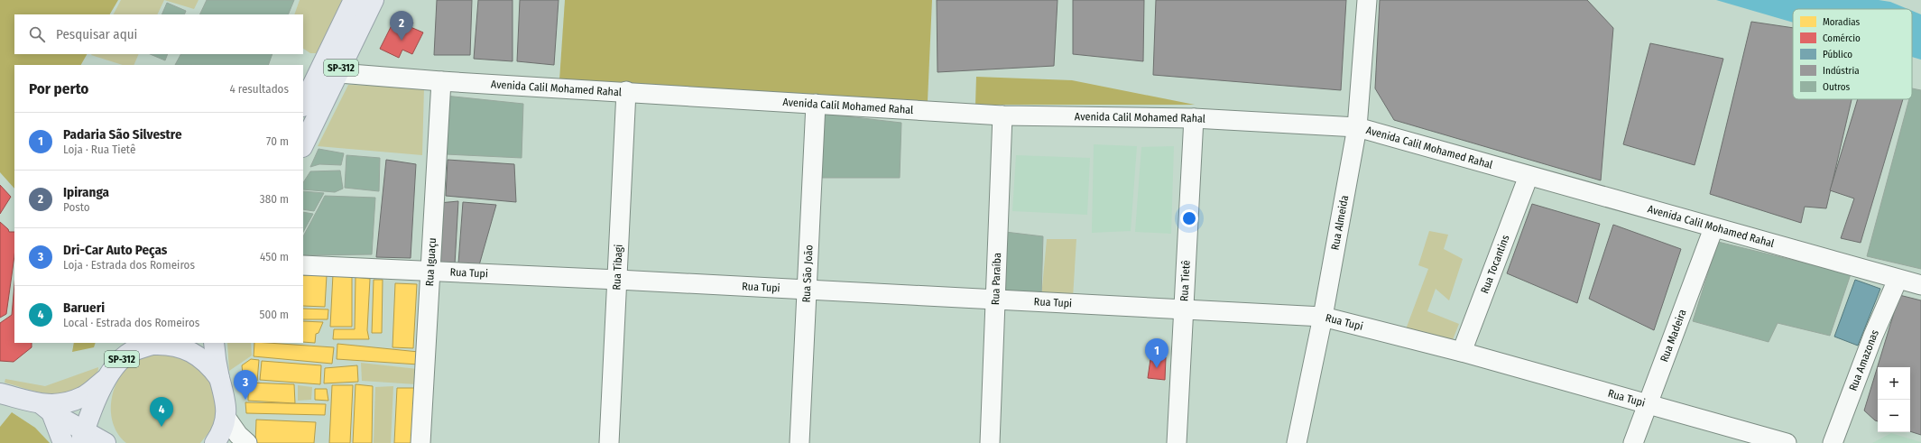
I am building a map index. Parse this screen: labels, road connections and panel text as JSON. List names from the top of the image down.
{
  "streets": {
    "main road": ["SP-312"],
    "street": [
      "Avenida Calil Mohamed Rahal",
      "Rua Almeida",
      "Rua Iguaçu",
      "Rua Tocantins",
      "Rua Tibagi",
      "Rua Tupi",
      "Rua São João",
      "Rua Paraíba",
      "Rua Tietê",
      "Rua Madeira",
      "Rua Amazonas"
    ]
  },
  "crossings": [
    ["SP-312", "Avenida Calil Mohamed Rahal"],
    ["Avenida Calil Mohamed Rahal", "Rua Almeida"],
    ["Avenida Calil Mohamed Rahal", "Rua Iguaçu"],
    ["Avenida Calil Mohamed Rahal", "Rua Tocantins"],
    ["Avenida Calil Mohamed Rahal", "Rua Tibagi"],
    ["Avenida Calil Mohamed Rahal", "Rua São João"],
    ["Avenida Calil Mohamed Rahal", "Rua Paraíba"],
    ["Avenida Calil Mohamed Rahal", "Rua Tietê"],
    ["Avenida Calil Mohamed Rahal", "Rua Madeira"],
    ["Avenida Calil Mohamed Rahal", "Rua Amazonas"],
    ["Rua Almeida", "Rua Tupi"],
    ["Rua Iguaçu", "Rua Tupi"],
    ["Rua Tocantins", "Rua Tupi"],
    ["Rua Tibagi", "Rua Tupi"],
    ["Rua Tupi", "Rua São João"],
    ["Rua Tupi", "Rua Paraíba"],
    ["Rua Tupi", "Rua Tietê"],
    ["Rua Tupi", "Rua Madeira"]
  ],
  "legend": [
    "Moradias",
    "Comércio",
    "Público",
    "Indústria",
    "Outros"
  ],
  "page": {
    "pins": [
      "2",
      "1",
      "3",
      "4"
    ],
    "search": "Pesquisar aqui",
    "heading": ["Por perto", "4 resultados"],
    "list": [
      {
        "mark": "1",
        "name": "Padaria São Silvestre",
        "note": "Loja · Rua Tietê",
        "value": "70 m"
      },
      {
        "mark": "2",
        "name": "Ipiranga",
        "note": "Posto",
        "value": "380 m"
      },
      {
        "mark": "3",
        "name": "Dri-Car Auto Peças",
        "note": "Loja · Estrada dos Romeiros",
        "value": "450 m"
      },
      {
        "mark": "4",
        "name": "Barueri",
        "note": "Local · Estrada dos Romeiros",
        "value": "500 m"
      }
    ],
    "map_buttons": ["+", "−"]
  }
}
